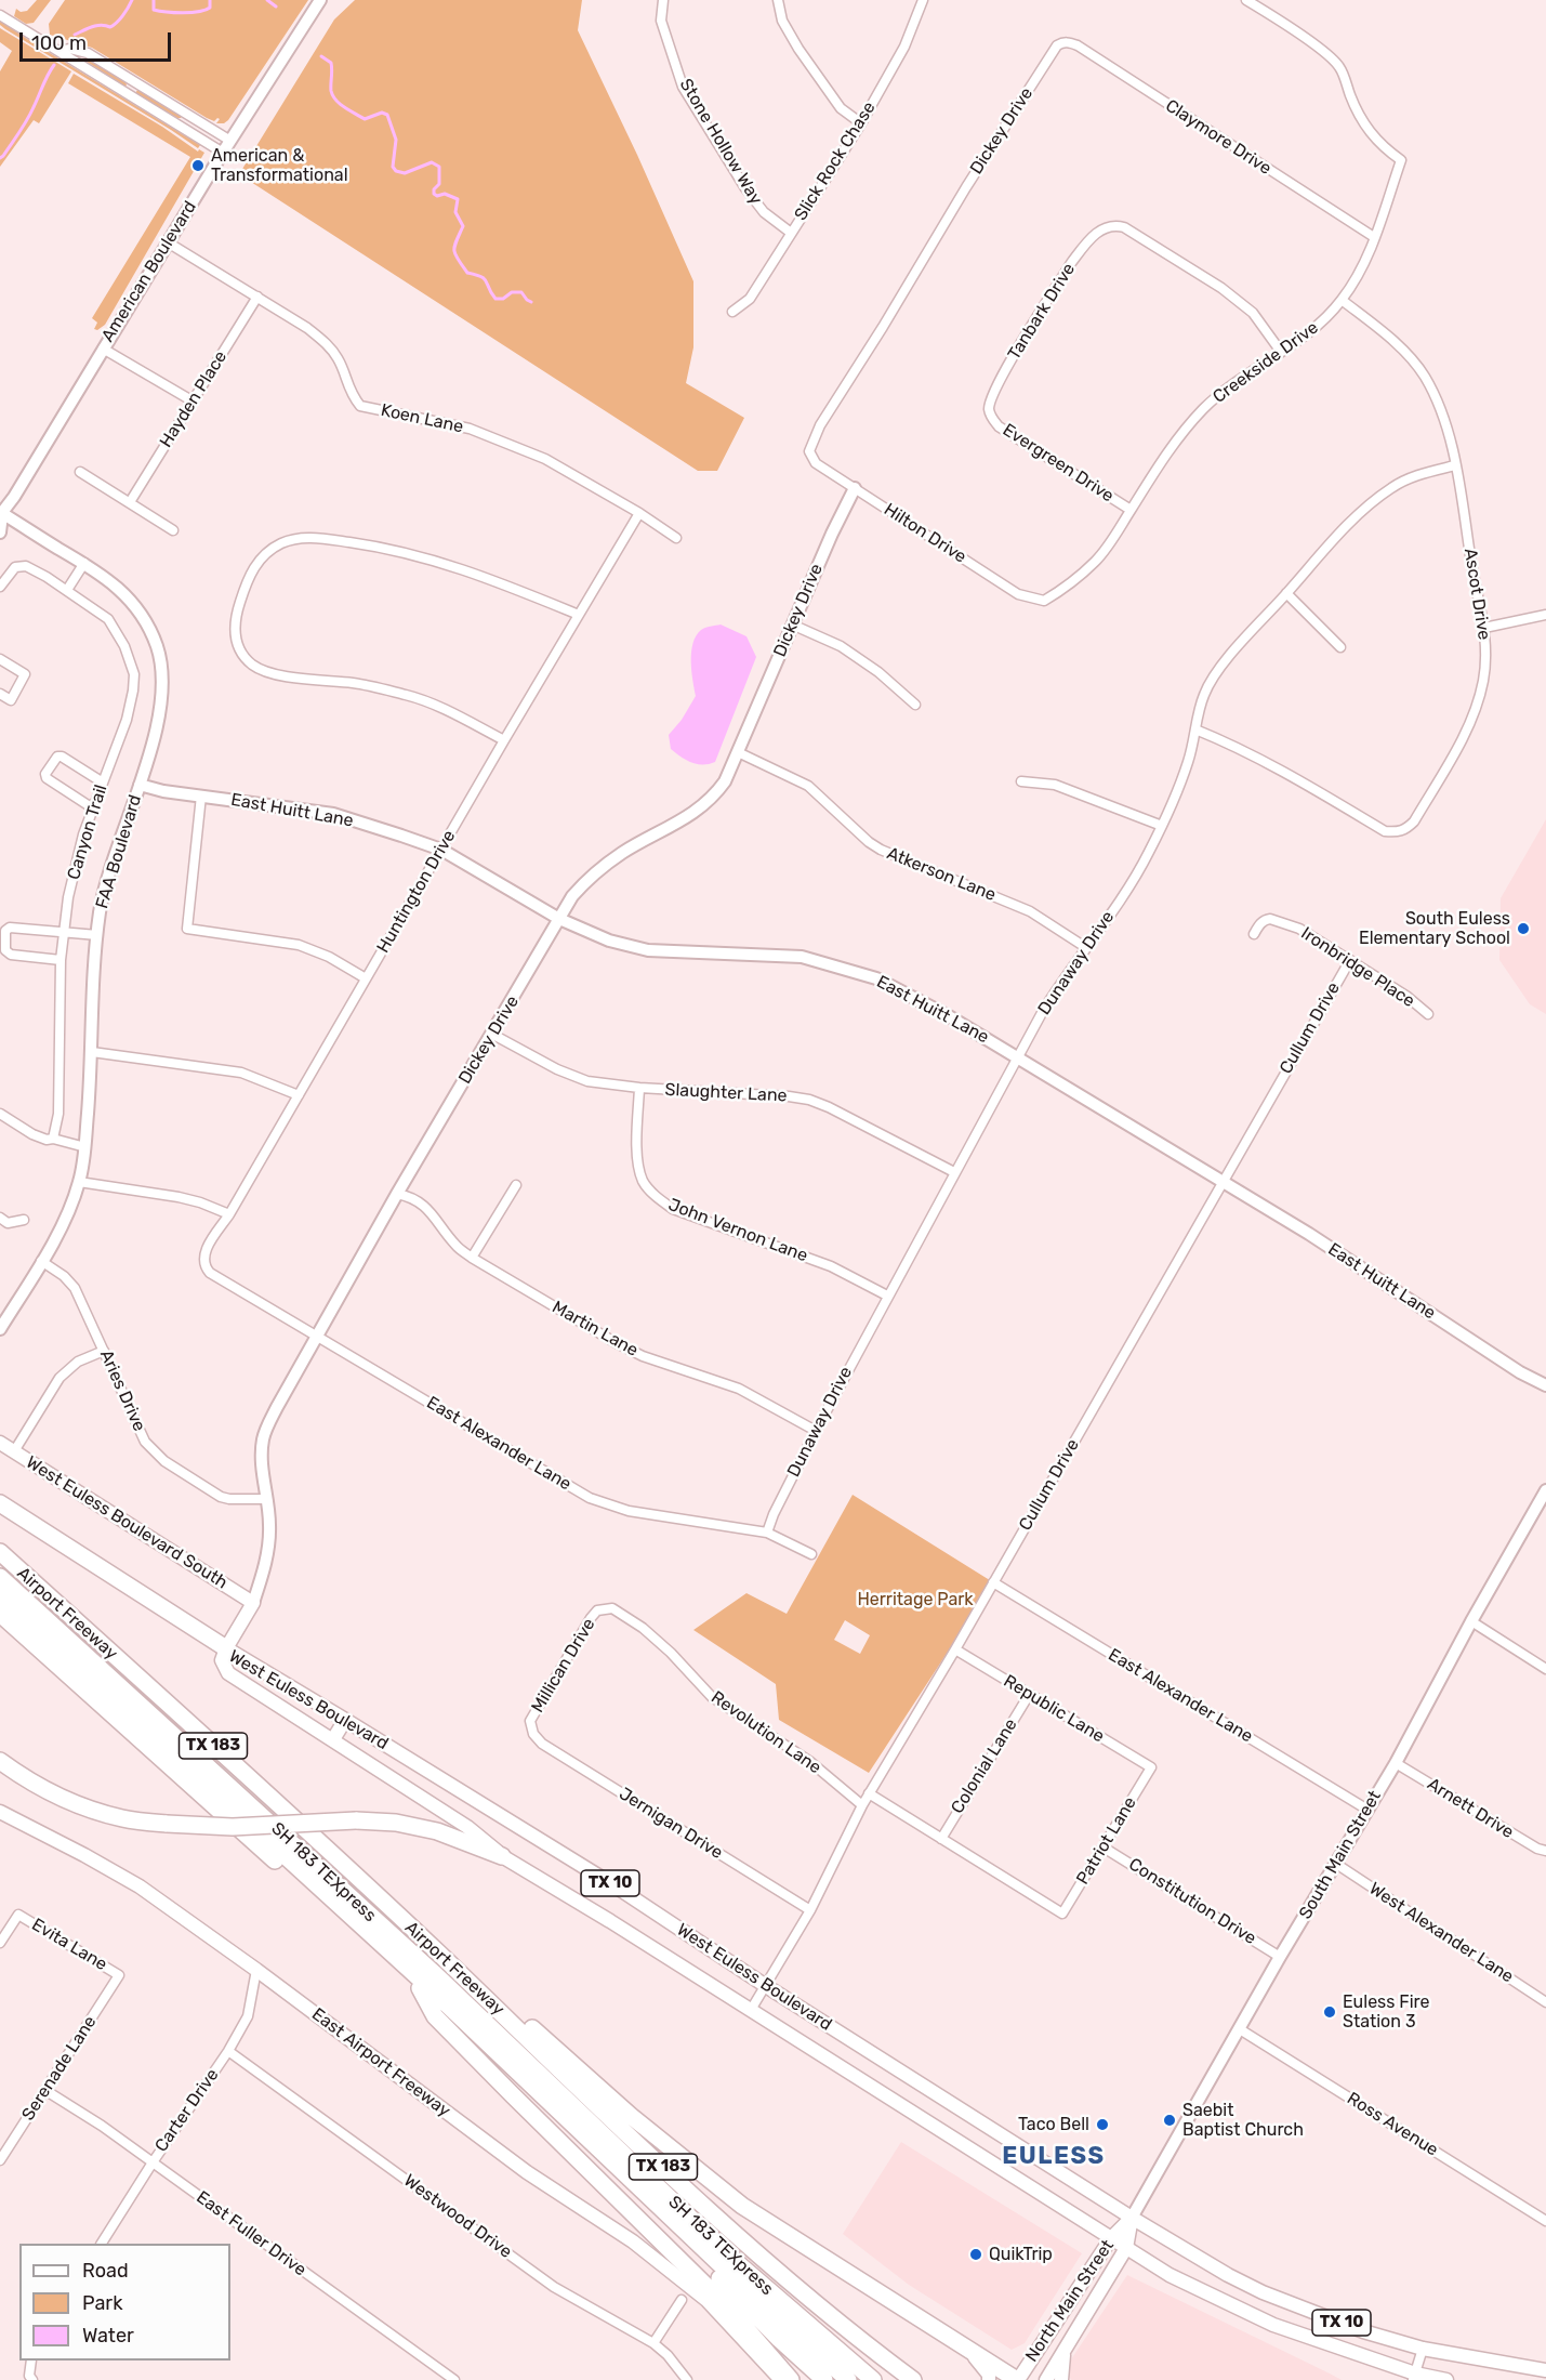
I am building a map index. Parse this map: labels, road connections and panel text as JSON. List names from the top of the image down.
{
  "streets": {
    "highway": ["Airport Freeway", "TX 183", "SH 183 TEXpress"],
    "main road": [
      "Dickey Drive",
      "West Euless Boulevard South",
      "West Euless Boulevard",
      "TX 10",
      "East Airport Freeway",
      "North Main Street"
    ],
    "street": [
      "Claymore Drive",
      "Stone Hollow Way",
      "Slick Rock Chase",
      "American Boulevard",
      "Tanbark Drive",
      "Creekside Drive",
      "Hayden Place",
      "Koen Lane",
      "Evergreen Drive",
      "Hilton Drive",
      "Ascot Drive",
      "East Huitt Lane",
      "Canyon Trail",
      "FAA Boulevard",
      "Atkerson Lane",
      "Huntington Drive",
      "Dunaway Drive",
      "Ironbridge Place",
      "Cullum Drive",
      "Slaughter Lane",
      "John Vernon Lane",
      "Martin Lane",
      "Aries Drive",
      "East Alexander Lane",
      "Millican Drive",
      "Republic Lane",
      "Revolution Lane",
      "Colonial Lane",
      "Arnett Drive",
      "Jernigan Drive",
      "Patriot Lane",
      "South Main Street",
      "Constitution Drive",
      "West Alexander Lane",
      "Evita Lane",
      "Serenade Lane",
      "Carter Drive",
      "Ross Avenue",
      "Westwood Drive",
      "East Fuller Drive"
    ]
  },
  "crossings": [
    ["Dickey Drive", "Claymore Drive"],
    ["Dickey Drive", "Hilton Drive"],
    ["Dickey Drive", "East Huitt Lane"],
    ["Dickey Drive", "Atkerson Lane"],
    ["Dickey Drive", "Slaughter Lane"],
    ["Dickey Drive", "Martin Lane"],
    ["Dickey Drive", "Aries Drive"],
    ["Dickey Drive", "East Alexander Lane"],
    ["Dickey Drive", "West Euless Boulevard South"],
    ["Dickey Drive", "West Euless Boulevard"],
    ["Claymore Drive", "Creekside Drive"],
    ["Stone Hollow Way", "Slick Rock Chase"],
    ["American Boulevard", "Koen Lane"],
    ["American Boulevard", "FAA Boulevard"],
    ["Tanbark Drive", "Creekside Drive"],
    ["Tanbark Drive", "Evergreen Drive"],
    ["Creekside Drive", "Evergreen Drive"],
    ["Creekside Drive", "Hilton Drive"],
    ["Creekside Drive", "Ascot Drive"],
    ["Hayden Place", "Koen Lane"],
    ["Koen Lane", "Huntington Drive"],
    ["Ascot Drive", "Dunaway Drive"],
    ["East Huitt Lane", "FAA Boulevard"],
    ["East Huitt Lane", "Huntington Drive"],
    ["East Huitt Lane", "Dunaway Drive"],
    ["East Huitt Lane", "Cullum Drive"],
    ["FAA Boulevard", "Aries Drive"],
    ["Atkerson Lane", "Dunaway Drive"],
    ["Huntington Drive", "East Alexander Lane"],
    ["Dunaway Drive", "Slaughter Lane"],
    ["Dunaway Drive", "John Vernon Lane"],
    ["Dunaway Drive", "Martin Lane"],
    ["Dunaway Drive", "East Alexander Lane"],
    ["Ironbridge Place", "Cullum Drive"],
    ["Cullum Drive", "East Alexander Lane"],
    ["Cullum Drive", "West Euless Boulevard"],
    ["Cullum Drive", "Republic Lane"],
    ["Cullum Drive", "Revolution Lane"],
    ["Cullum Drive", "Jernigan Drive"],
    ["Slaughter Lane", "John Vernon Lane"],
    ["East Alexander Lane", "South Main Street"],
    ["Millican Drive", "Revolution Lane"],
    ["Millican Drive", "Jernigan Drive"],
    ["West Euless Boulevard", "South Main Street"],
    ["West Euless Boulevard", "North Main Street"],
    ["Republic Lane", "Colonial Lane"],
    ["Republic Lane", "Patriot Lane"],
    ["Colonial Lane", "Patriot Lane"],
    ["Arnett Drive", "South Main Street"],
    ["Patriot Lane", "Constitution Drive"],
    ["South Main Street", "Constitution Drive"],
    ["South Main Street", "West Alexander Lane"],
    ["South Main Street", "Ross Avenue"],
    ["South Main Street", "North Main Street"],
    ["Evita Lane", "Serenade Lane"],
    ["East Airport Freeway", "Carter Drive"],
    ["Serenade Lane", "East Fuller Drive"],
    ["Carter Drive", "Westwood Drive"],
    ["Carter Drive", "East Fuller Drive"]
  ],
  "districts": ["EULESS"],
  "parks": ["Herritage Park"],
  "places": [
    "American & Transformational",
    "South Euless Elementary School",
    "Euless Fire Station 3",
    "Saebit Baptist Church",
    "Taco Bell",
    "QuikTrip"
  ],
  "legend": ["Road", "Park", "Water"],
  "scale_bar": "100 m"
}
